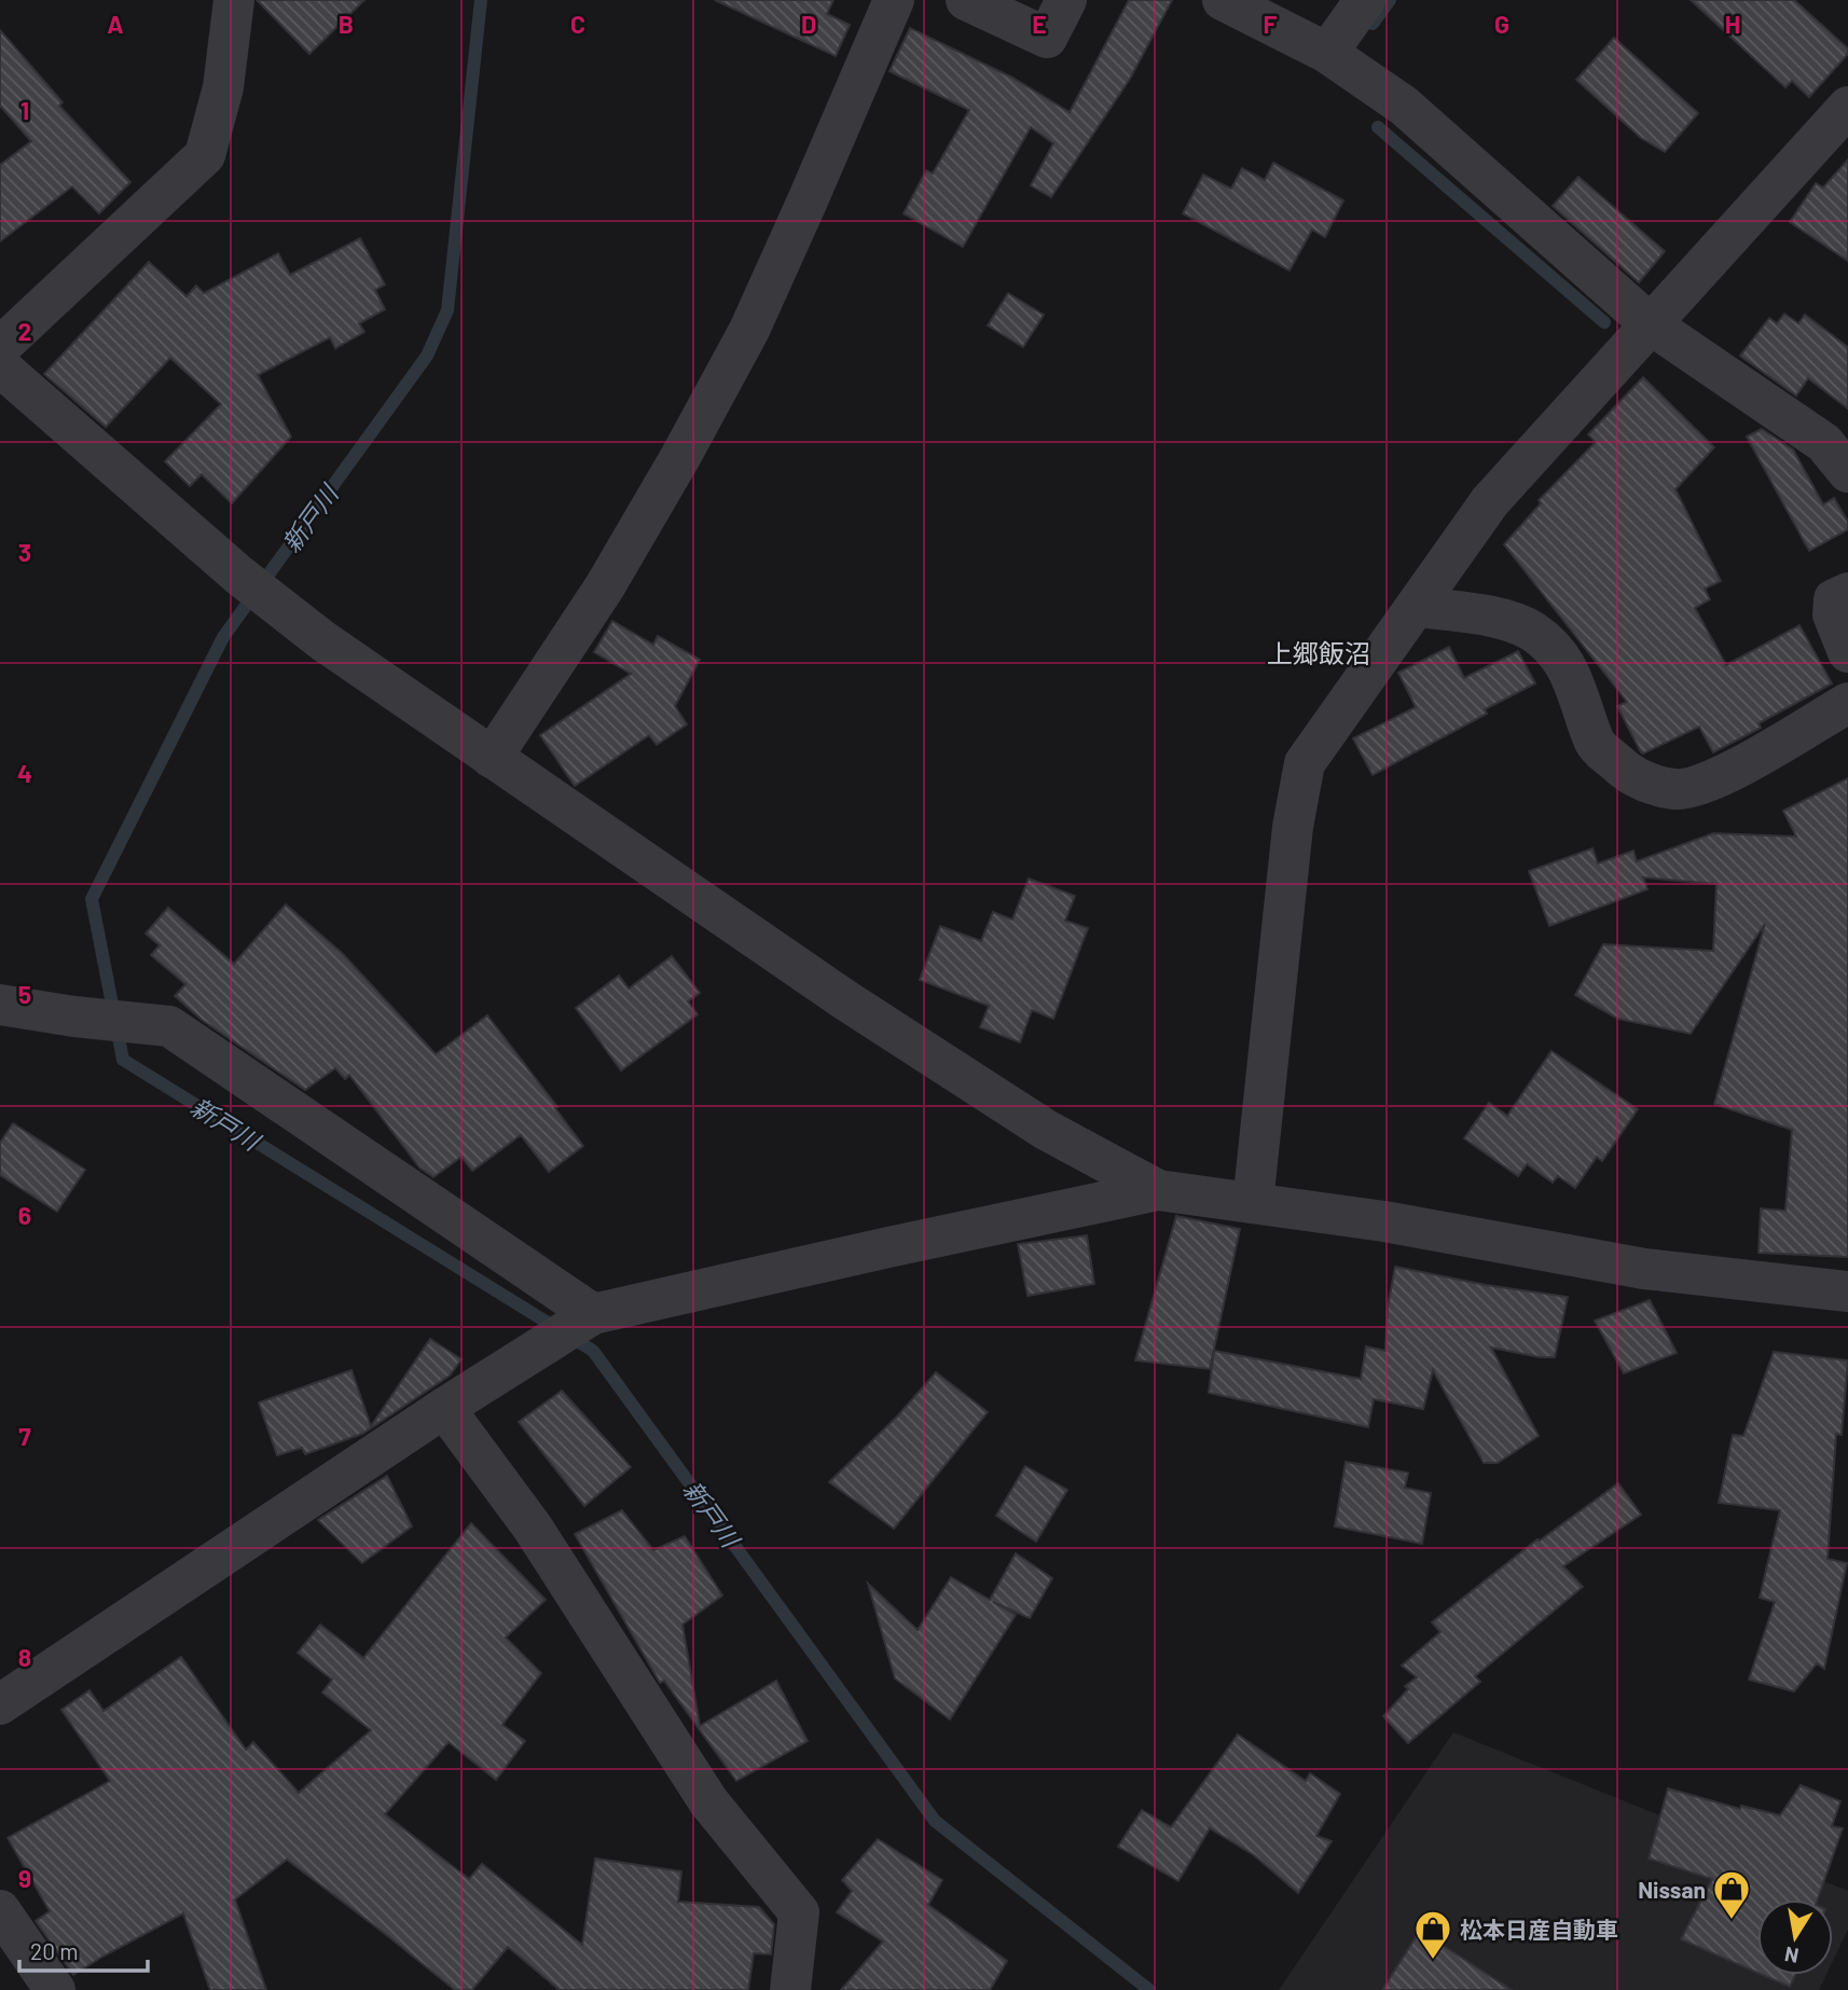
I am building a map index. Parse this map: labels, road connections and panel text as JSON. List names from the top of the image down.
{
  "districts": ["上郷飯沼"],
  "water": ["新戸川"],
  "places": {
    "shop": ["Nissan", "松本日産自動車"]
  },
  "scale_bar": "20 m",
  "north": "bottom",
  "grid": {
    "columns": [
      "A",
      "B",
      "C",
      "D",
      "E",
      "F",
      "G",
      "H"
    ],
    "rows": [
      "1",
      "2",
      "3",
      "4",
      "5",
      "6",
      "7",
      "8",
      "9"
    ]
  }
}
